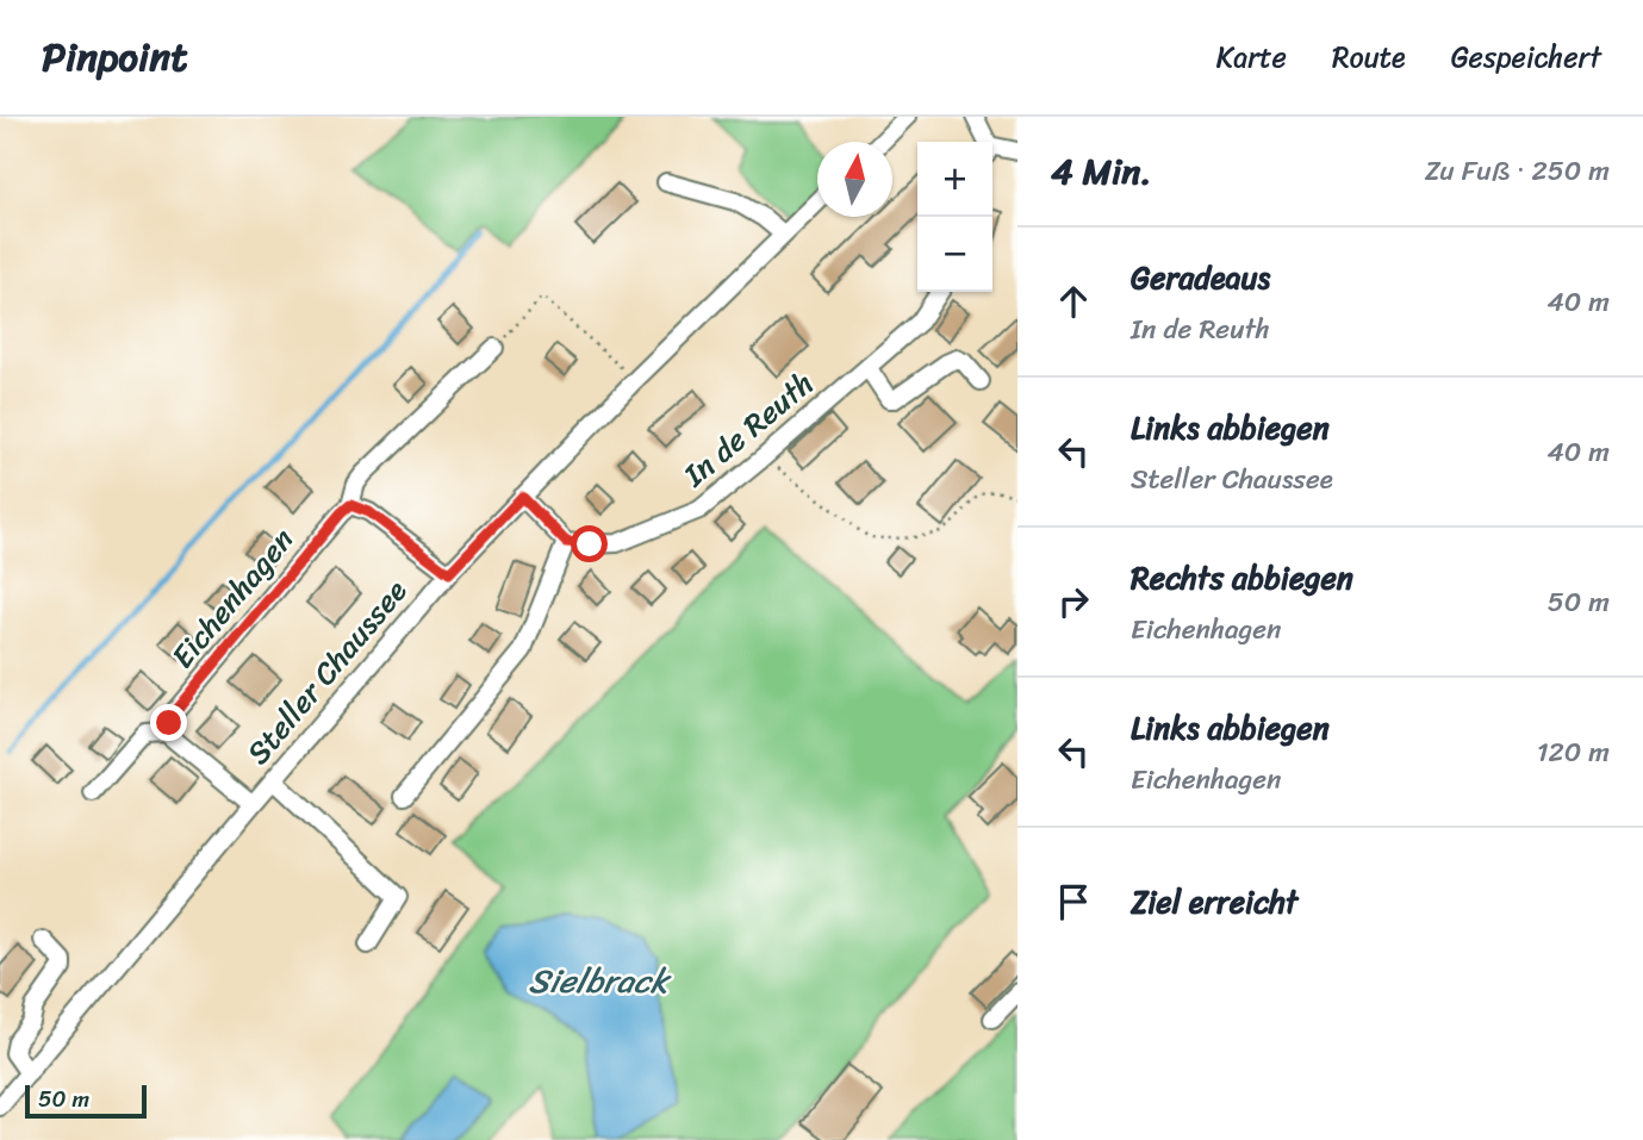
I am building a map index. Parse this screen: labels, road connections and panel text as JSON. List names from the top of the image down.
{
  "streets": {
    "street": ["In de Reuth", "Eichenhagen", "Steller Chaussee"]
  },
  "water": ["Sielbrack"],
  "scale_bar": "50 m",
  "north": "top",
  "page": {
    "header": "Pinpoint",
    "nav": ["Karte", "Route", "Gespeichert"],
    "heading": ["4 Min.", "Zu Fuß · 250 m"],
    "map_buttons": ["+", "−"],
    "list": [
      ["Geradeaus", "In de Reuth", "40 m"],
      ["Links abbiegen", "Steller Chaussee", "40 m"],
      ["Rechts abbiegen", "Eichenhagen", "50 m"],
      ["Links abbiegen", "Eichenhagen", "120 m"],
      "Ziel erreicht"
    ],
    "scale": "50 m"
  }
}
